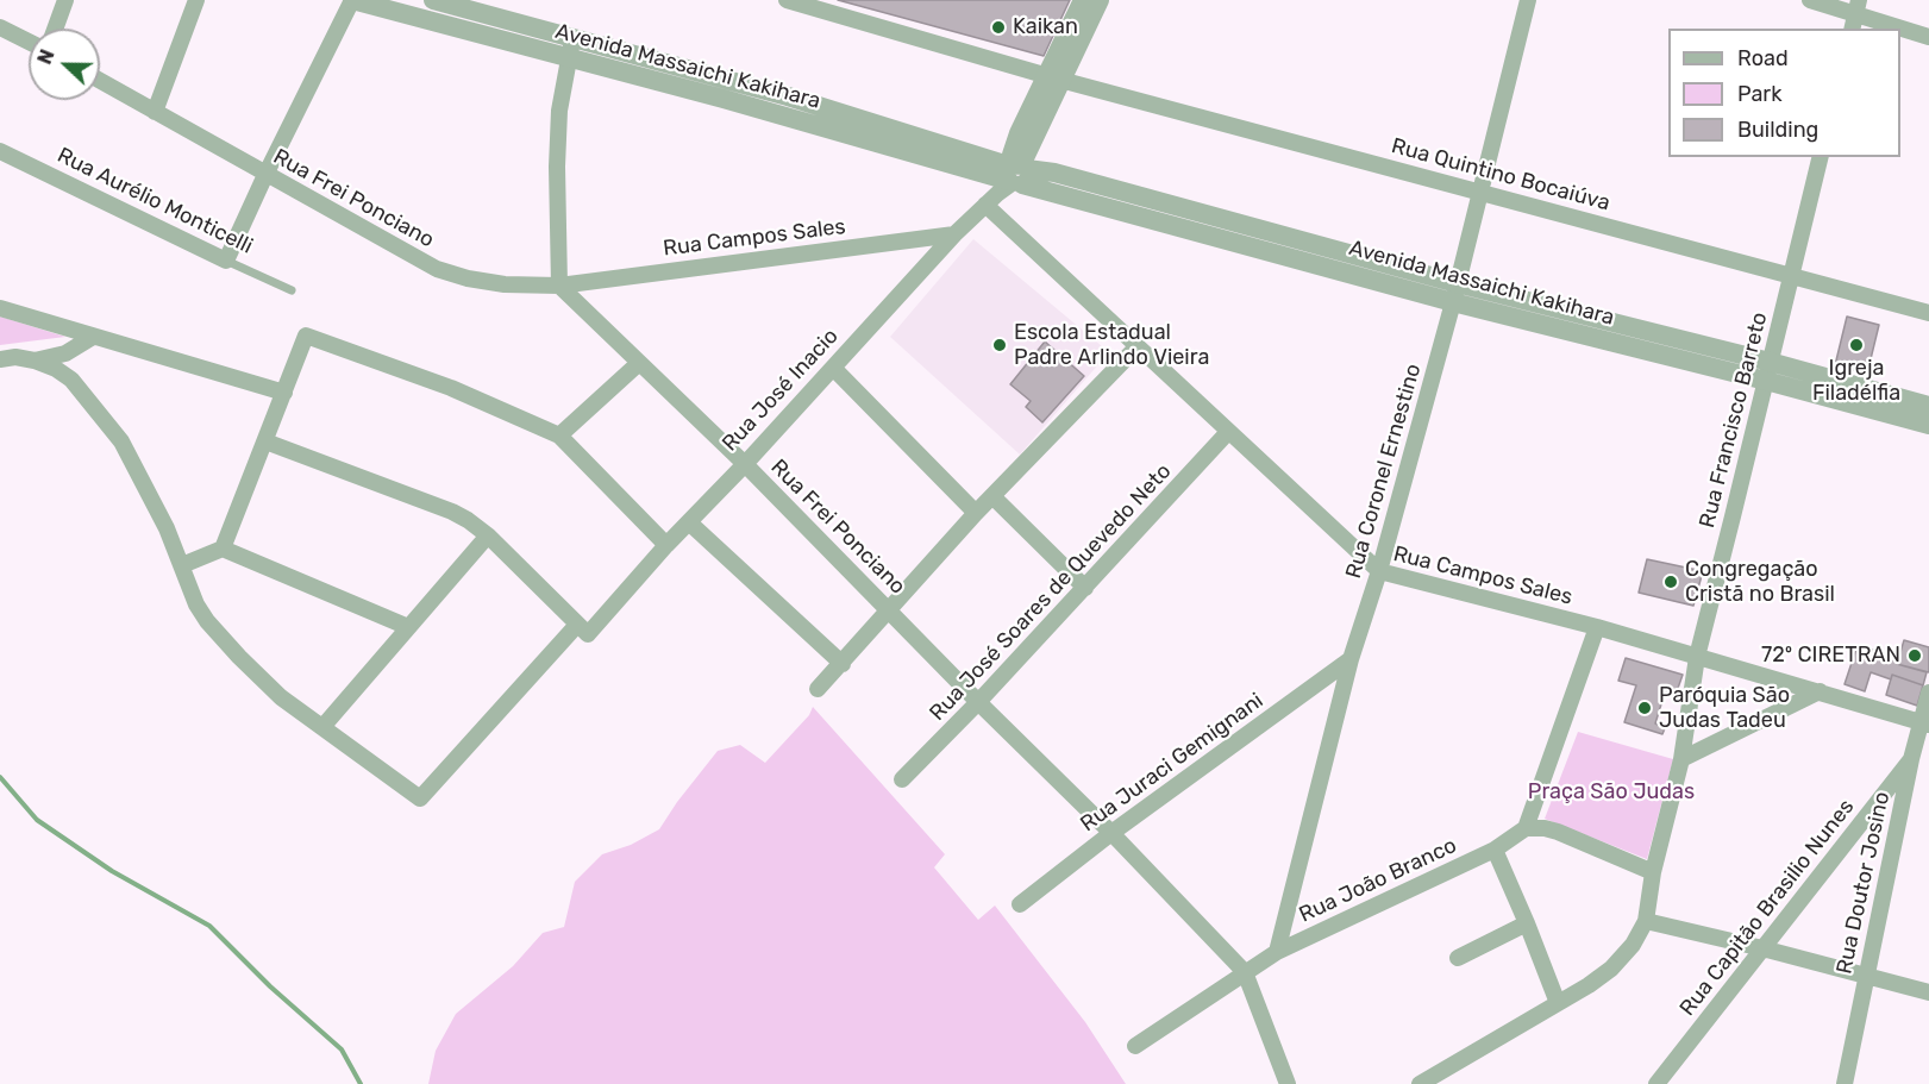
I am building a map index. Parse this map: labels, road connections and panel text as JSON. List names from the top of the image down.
{
  "streets": {
    "street": [
      "Avenida Massaichi Kakihara",
      "Rua Quintino Bocaiúva",
      "Rua Frei Ponciano",
      "Rua Aurélio Monticelli",
      "Rua Campos Sales",
      "Rua José Inacio",
      "Rua Francisco Barreto",
      "Rua Coronel Ernestino",
      "Rua José Soares de Quevedo Neto",
      "Rua Juraci Gemignani",
      "Rua João Branco",
      "Rua Doutor Josino",
      "Rua Capitão Brasilio Nunes"
    ]
  },
  "crossings": [
    ["Avenida Massaichi Kakihara", "Rua José Inacio"],
    ["Avenida Massaichi Kakihara", "Rua Francisco Barreto"],
    ["Avenida Massaichi Kakihara", "Rua Coronel Ernestino"],
    ["Rua Quintino Bocaiúva", "Rua José Inacio"],
    ["Rua Quintino Bocaiúva", "Rua Francisco Barreto"],
    ["Rua Quintino Bocaiúva", "Rua Coronel Ernestino"],
    ["Rua Frei Ponciano", "Rua Campos Sales"],
    ["Rua Frei Ponciano", "Rua José Inacio"],
    ["Rua Frei Ponciano", "Rua José Soares de Quevedo Neto"],
    ["Rua Frei Ponciano", "Rua Juraci Gemignani"],
    ["Rua Frei Ponciano", "Rua João Branco"],
    ["Rua Campos Sales", "Rua José Inacio"],
    ["Rua Campos Sales", "Rua Francisco Barreto"],
    ["Rua Campos Sales", "Rua Coronel Ernestino"],
    ["Rua Campos Sales", "Rua José Soares de Quevedo Neto"],
    ["Rua Campos Sales", "Rua Doutor Josino"],
    ["Rua Coronel Ernestino", "Rua Juraci Gemignani"],
    ["Rua Coronel Ernestino", "Rua João Branco"],
    ["Rua Doutor Josino", "Rua Capitão Brasilio Nunes"]
  ],
  "parks": ["Praça São Judas"],
  "places": [
    "Kaikan",
    "Escola Estadual Padre Arlindo Vieira",
    "Igreja Filadélfia",
    "Congregação Cristã no Brasil",
    "72º CIRETRAN",
    "Paróquia São Judas Tadeu"
  ],
  "legend": ["Road", "Park", "Building"],
  "north": "left"
}
